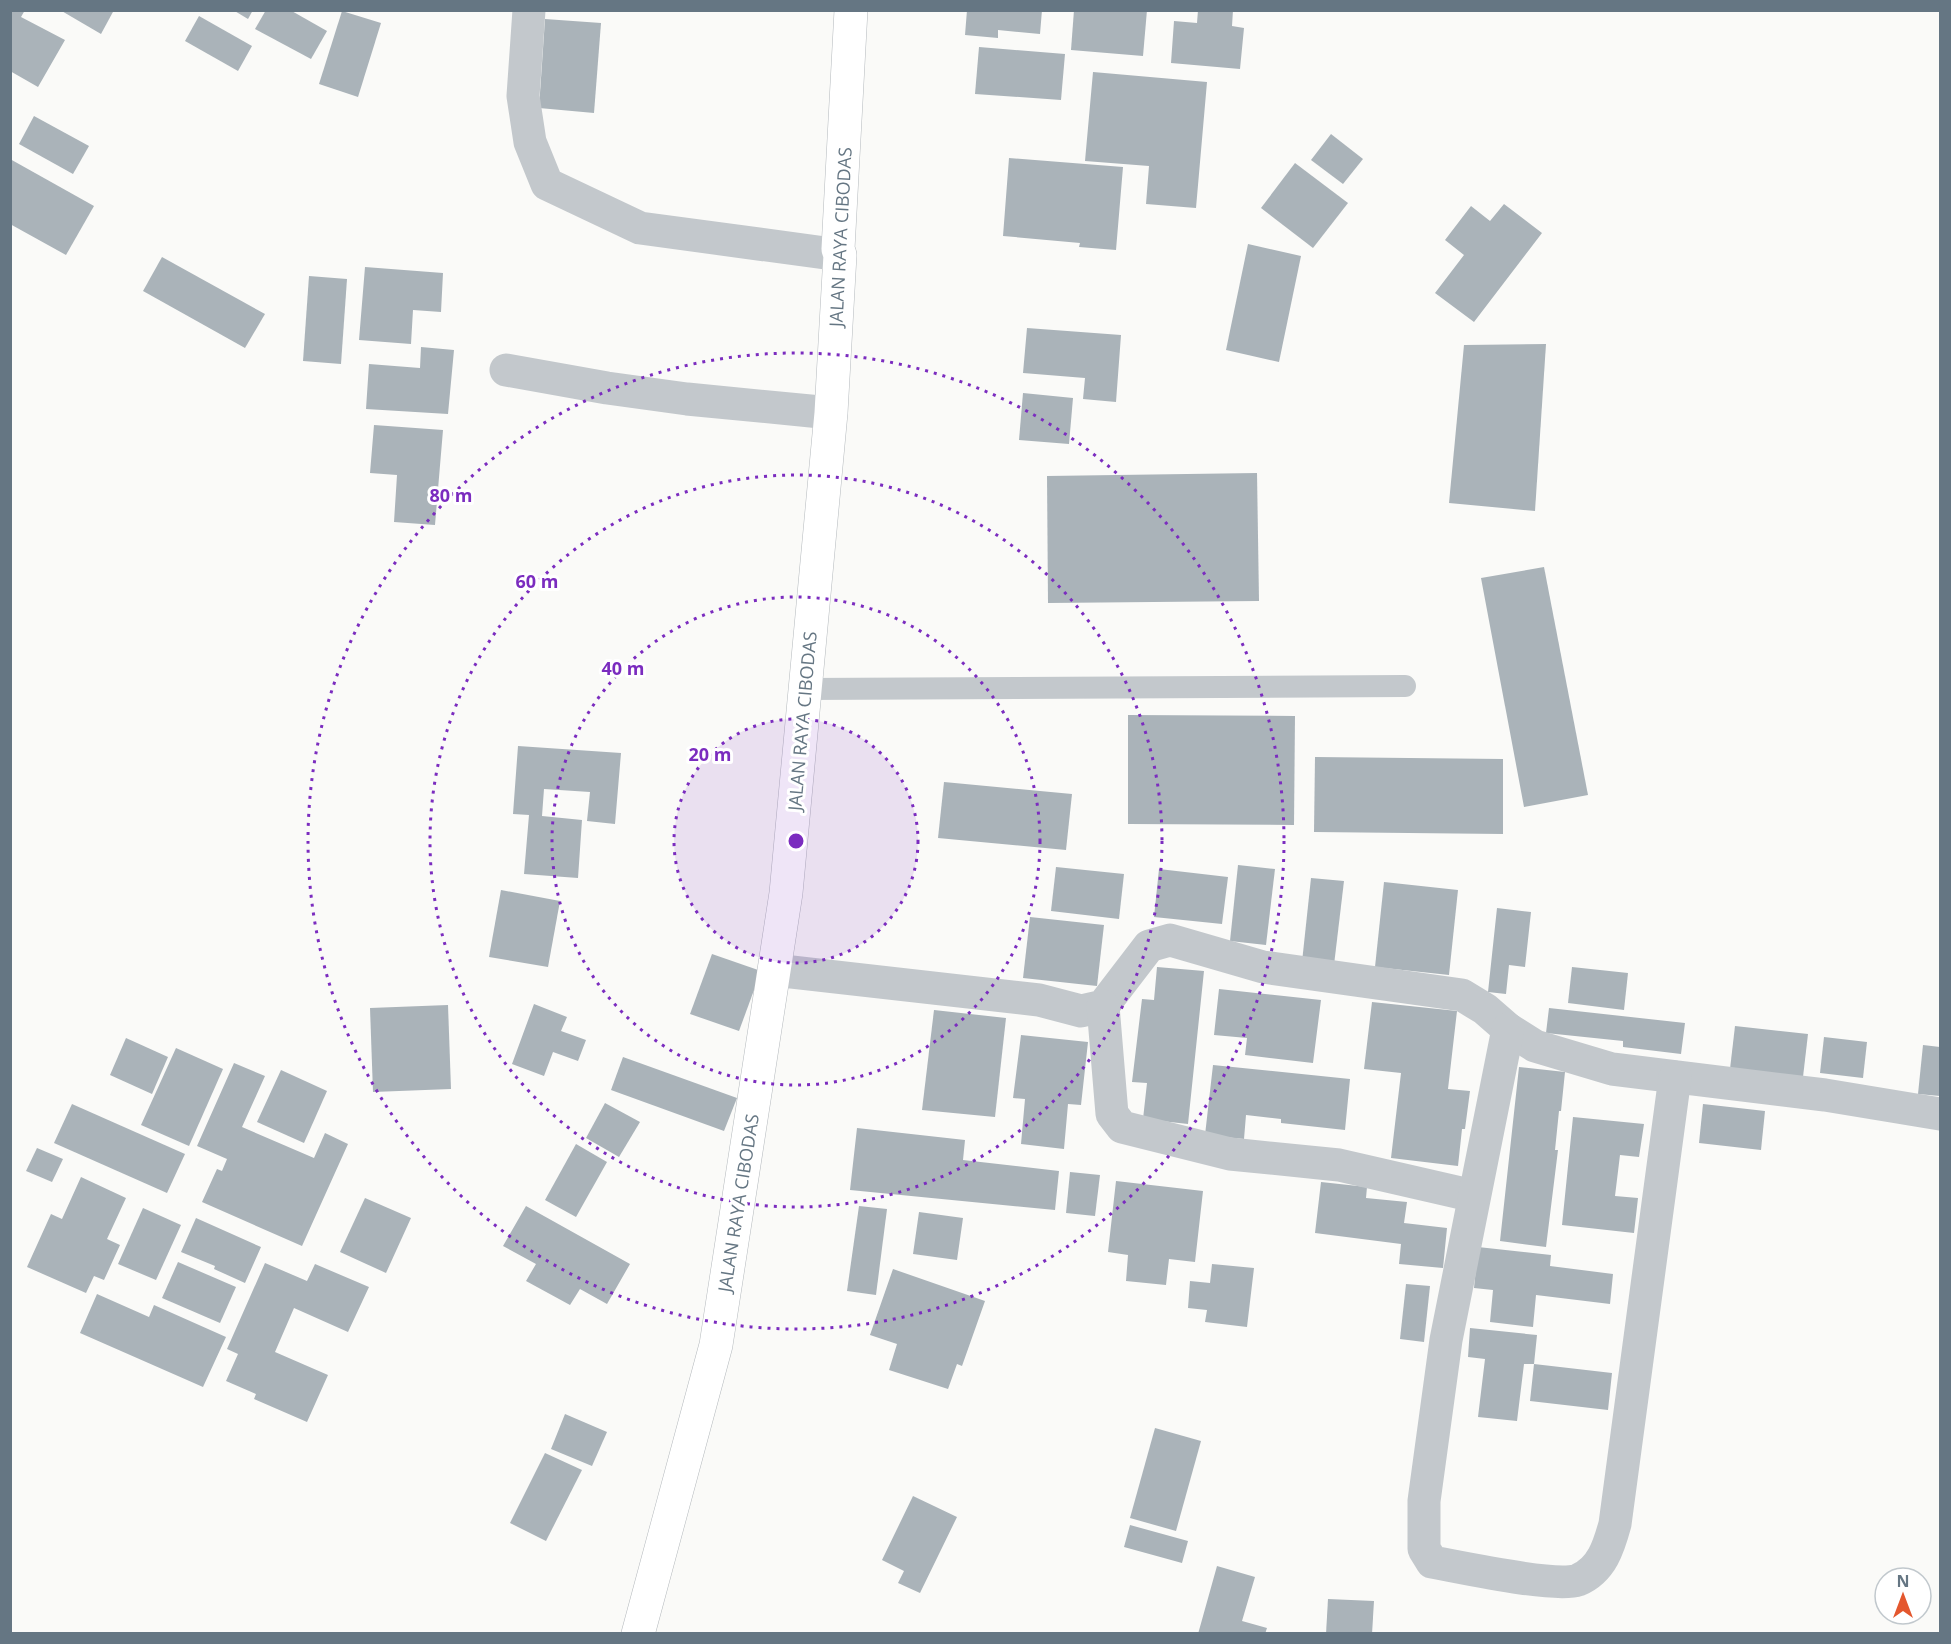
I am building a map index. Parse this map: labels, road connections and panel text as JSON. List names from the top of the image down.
{
  "streets": {
    "highway": ["JALAN RAYA CIBODAS"]
  },
  "north": "top",
  "rings": [
    "80 m",
    "60 m",
    "40 m",
    "20 m"
  ]
}
